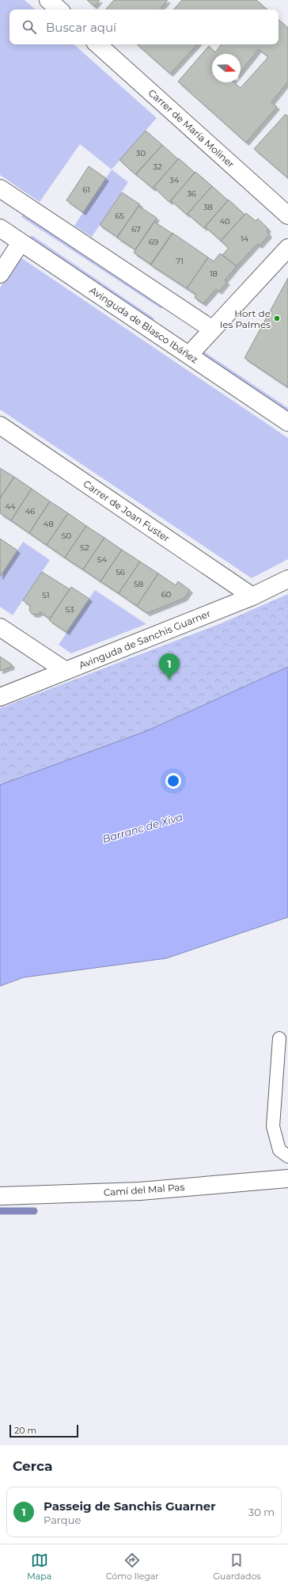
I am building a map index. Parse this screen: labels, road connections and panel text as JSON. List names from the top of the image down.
{
  "streets": {
    "street": [
      "Carrer de María Moliner",
      "Avinguda de Blasco Ibáñez",
      "Carrer de Joan Fuster",
      "Avinguda de Sanchis Guarner",
      "Camí del Mal Pas"
    ]
  },
  "crossings": [
    ["Carrer de Joan Fuster", "Avinguda de Sanchis Guarner"]
  ],
  "water": ["Barranc de Xiva"],
  "places": ["Hort de les Palmes"],
  "house_numbers": [
    "30",
    "32",
    "34",
    "61",
    "36",
    "38",
    "65",
    "40",
    "67",
    "14",
    "69",
    "71",
    "18",
    "44",
    "46",
    "48",
    "50",
    "52",
    "54",
    "56",
    "58",
    "60",
    "51",
    "53"
  ],
  "scale_bar": "20 m",
  "north": "right",
  "page": {
    "search": "Buscar aquí",
    "pins": "1",
    "scale": "20 m",
    "heading": "Cerca",
    "list": [
      {
        "mark": "1",
        "name": "Passeig de Sanchis Guarner",
        "note": "Parque",
        "value": "30 m"
      }
    ],
    "nav": ["Mapa", "Cómo llegar", "Guardados"]
  }
}
